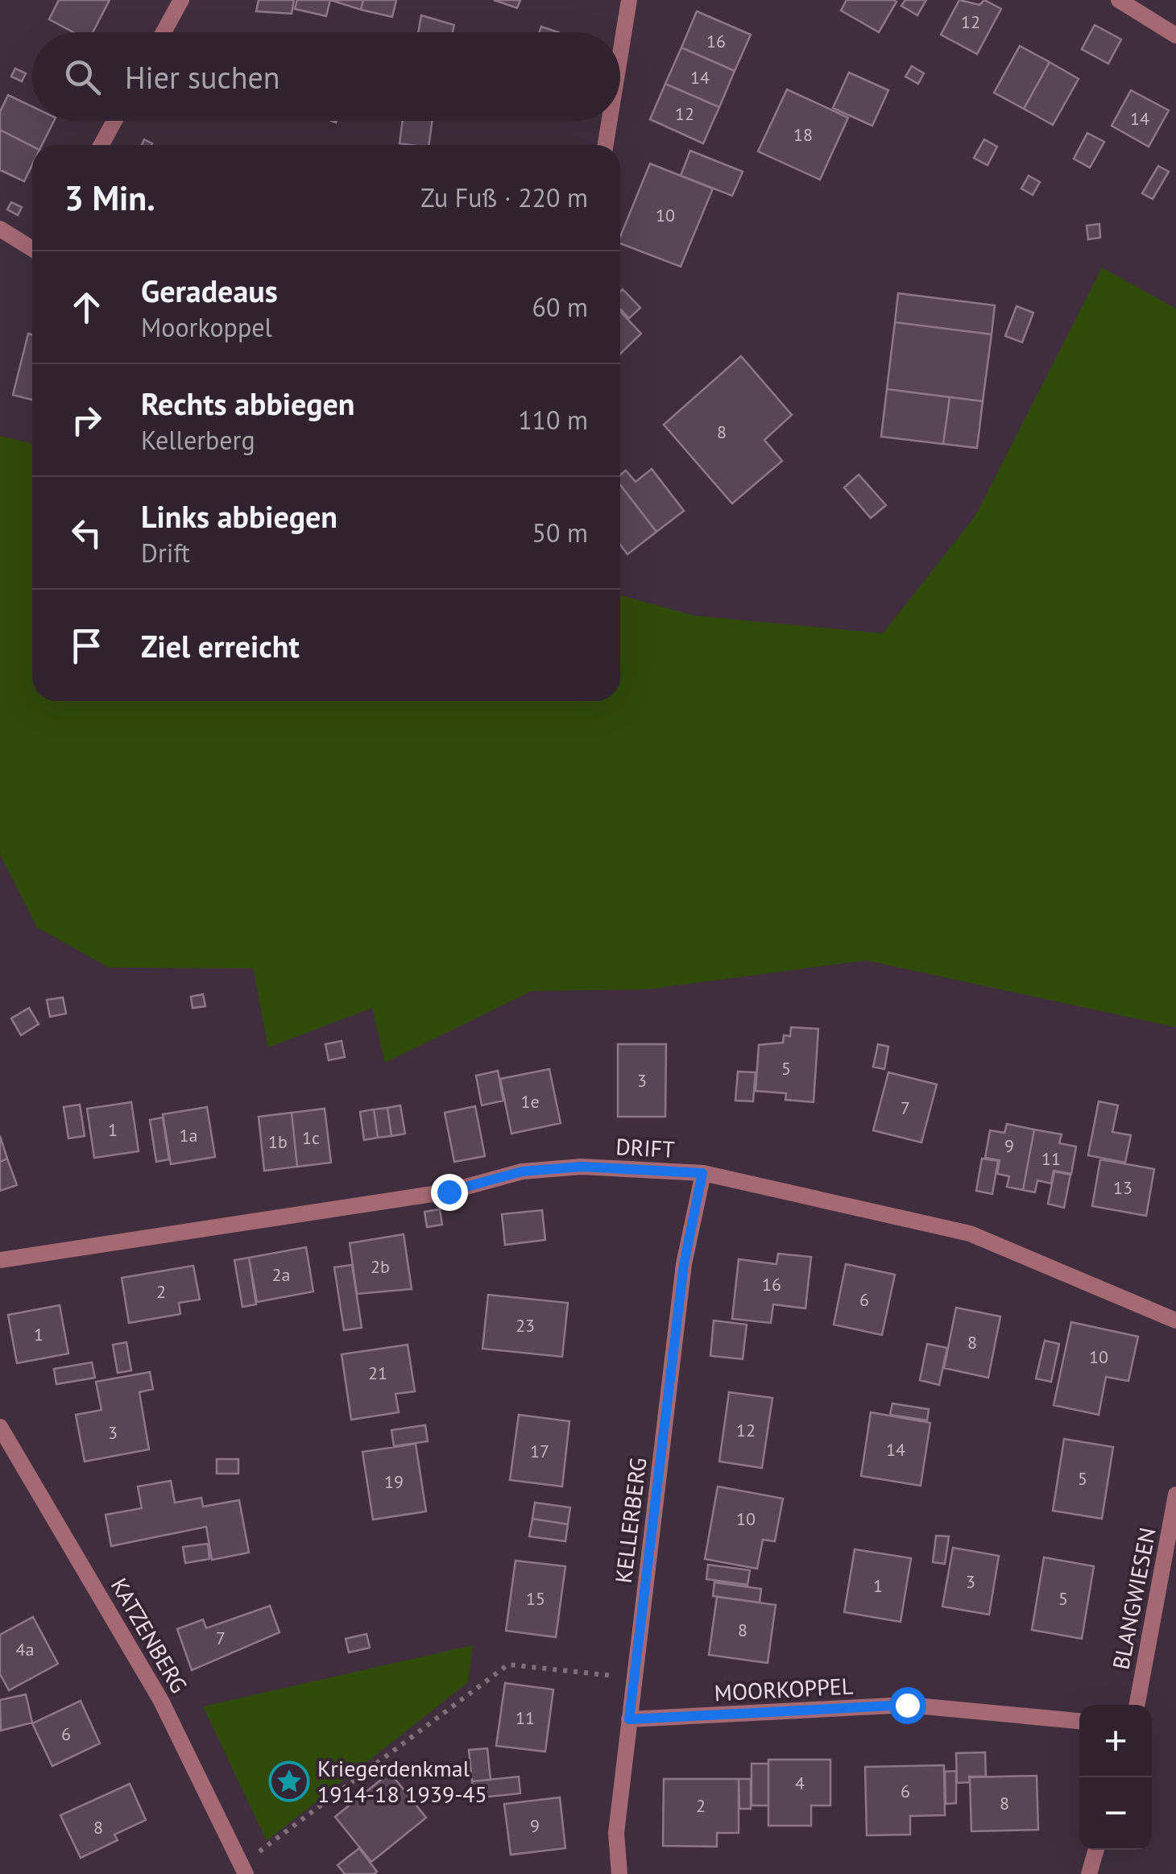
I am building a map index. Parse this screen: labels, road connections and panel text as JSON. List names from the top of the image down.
{
  "streets": {
    "street": [
      "DRIFT",
      "KELLERBERG",
      "BLANGWIESEN",
      "KATZENBERG",
      "MOORKOPPEL"
    ]
  },
  "crossings": [
    ["DRIFT", "KELLERBERG"],
    ["KELLERBERG", "MOORKOPPEL"]
  ],
  "places": {
    "place": ["Kriegerdenkmal 1914-18 1939-45"]
  },
  "house_numbers": [
    "12",
    "16",
    "14",
    "12",
    "14",
    "18",
    "10",
    "8",
    "5",
    "3",
    "1e",
    "7",
    "1",
    "1a",
    "1c",
    "1b",
    "9",
    "11",
    "13",
    "2b",
    "2a",
    "16",
    "2",
    "6",
    "23",
    "1",
    "8",
    "10",
    "21",
    "12",
    "3",
    "14",
    "17",
    "5",
    "19",
    "10",
    "3",
    "1",
    "15",
    "5",
    "8",
    "7",
    "4a",
    "11",
    "6",
    "4",
    "6",
    "8",
    "2",
    "9",
    "8"
  ],
  "page": {
    "search": "Hier suchen",
    "heading": ["3 Min.", "Zu Fuß · 220 m"],
    "list": [
      ["Geradeaus", "Moorkoppel", "60 m"],
      ["Rechts abbiegen", "Kellerberg", "110 m"],
      ["Links abbiegen", "Drift", "50 m"],
      "Ziel erreicht"
    ],
    "map_buttons": ["+", "−"]
  }
}
